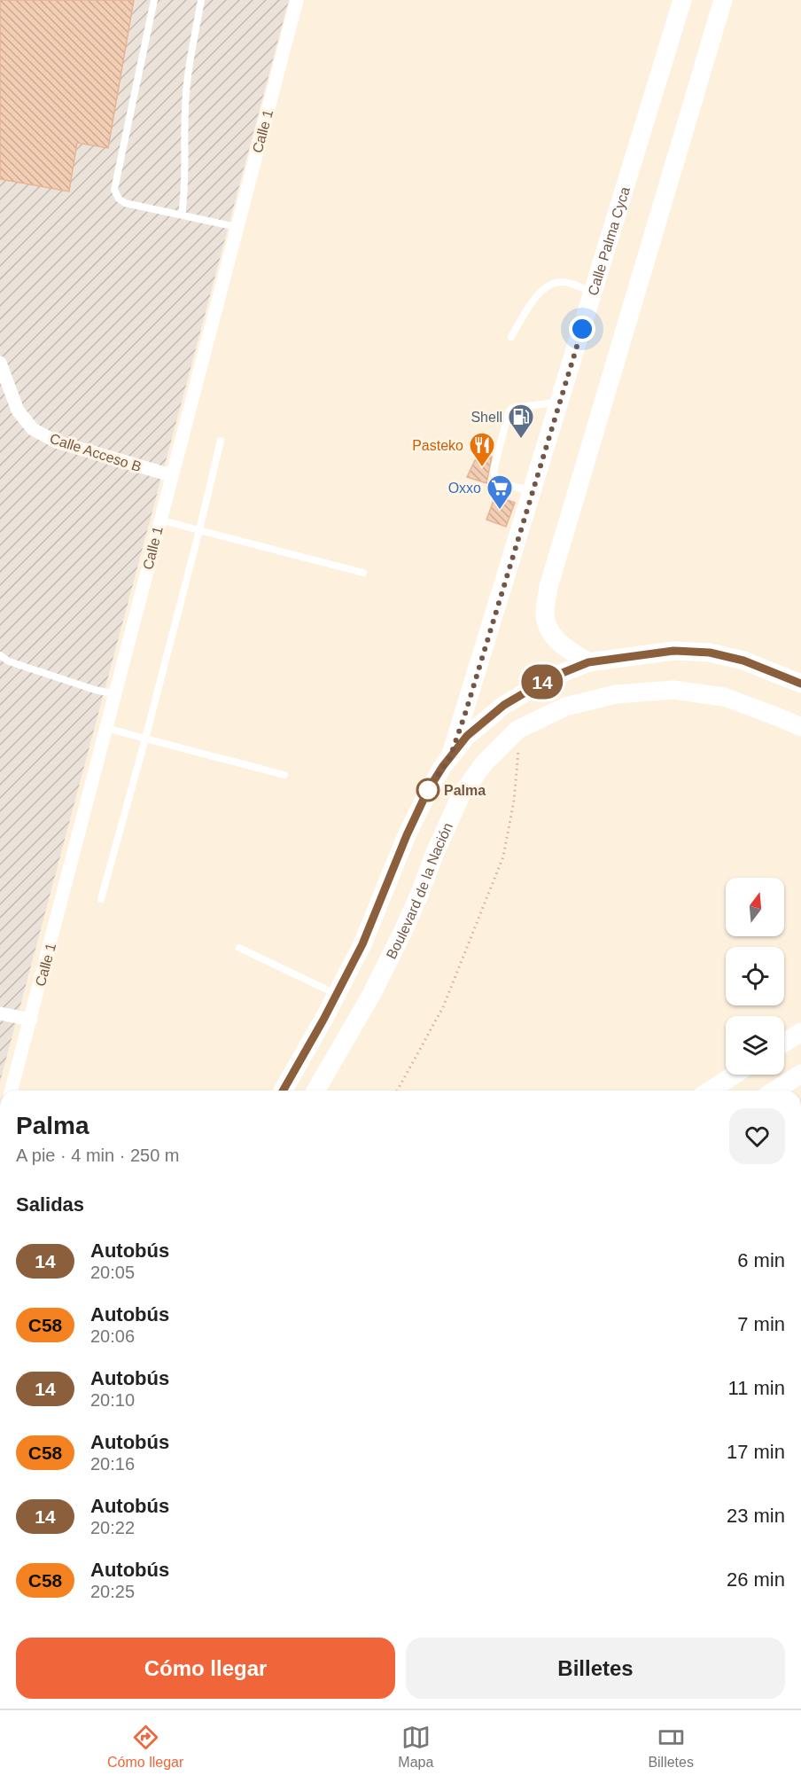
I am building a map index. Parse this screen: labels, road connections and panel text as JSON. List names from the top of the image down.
{
  "streets": {
    "main road": ["Calle Palma Cyca", "Boulevard de la Nación"],
    "street": ["Calle 1", "Calle Acceso B"]
  },
  "crossings": [
    ["Calle 1", "Calle Acceso B"],
    ["Calle Palma Cyca", "Boulevard de la Nación"]
  ],
  "places": {
    "fuel station": ["Shell"],
    "restaurant": ["Pasteko"],
    "supermarket": ["Oxxo"],
    "other": ["Palma"]
  },
  "lines": ["bus line 14"],
  "north": "top",
  "page": {
    "on_map": "14",
    "heading": [
      ["Palma", "A pie · 4 min · 250 m"],
      "Salidas"
    ],
    "list": [
      {
        "mark": "14",
        "name": "Autobús",
        "note": "20:05",
        "value": "6 min"
      },
      {
        "mark": "C58",
        "name": "Autobús",
        "note": "20:06",
        "value": "7 min"
      },
      {
        "mark": "14",
        "name": "Autobús",
        "note": "20:10",
        "value": "11 min"
      },
      {
        "mark": "C58",
        "name": "Autobús",
        "note": "20:16",
        "value": "17 min"
      },
      {
        "mark": "14",
        "name": "Autobús",
        "note": "20:22",
        "value": "23 min"
      },
      {
        "mark": "C58",
        "name": "Autobús",
        "note": "20:25",
        "value": "26 min"
      }
    ],
    "buttons": ["Cómo llegar", "Billetes"],
    "tabs": ["Cómo llegar", "Mapa", "Billetes"]
  }
}
